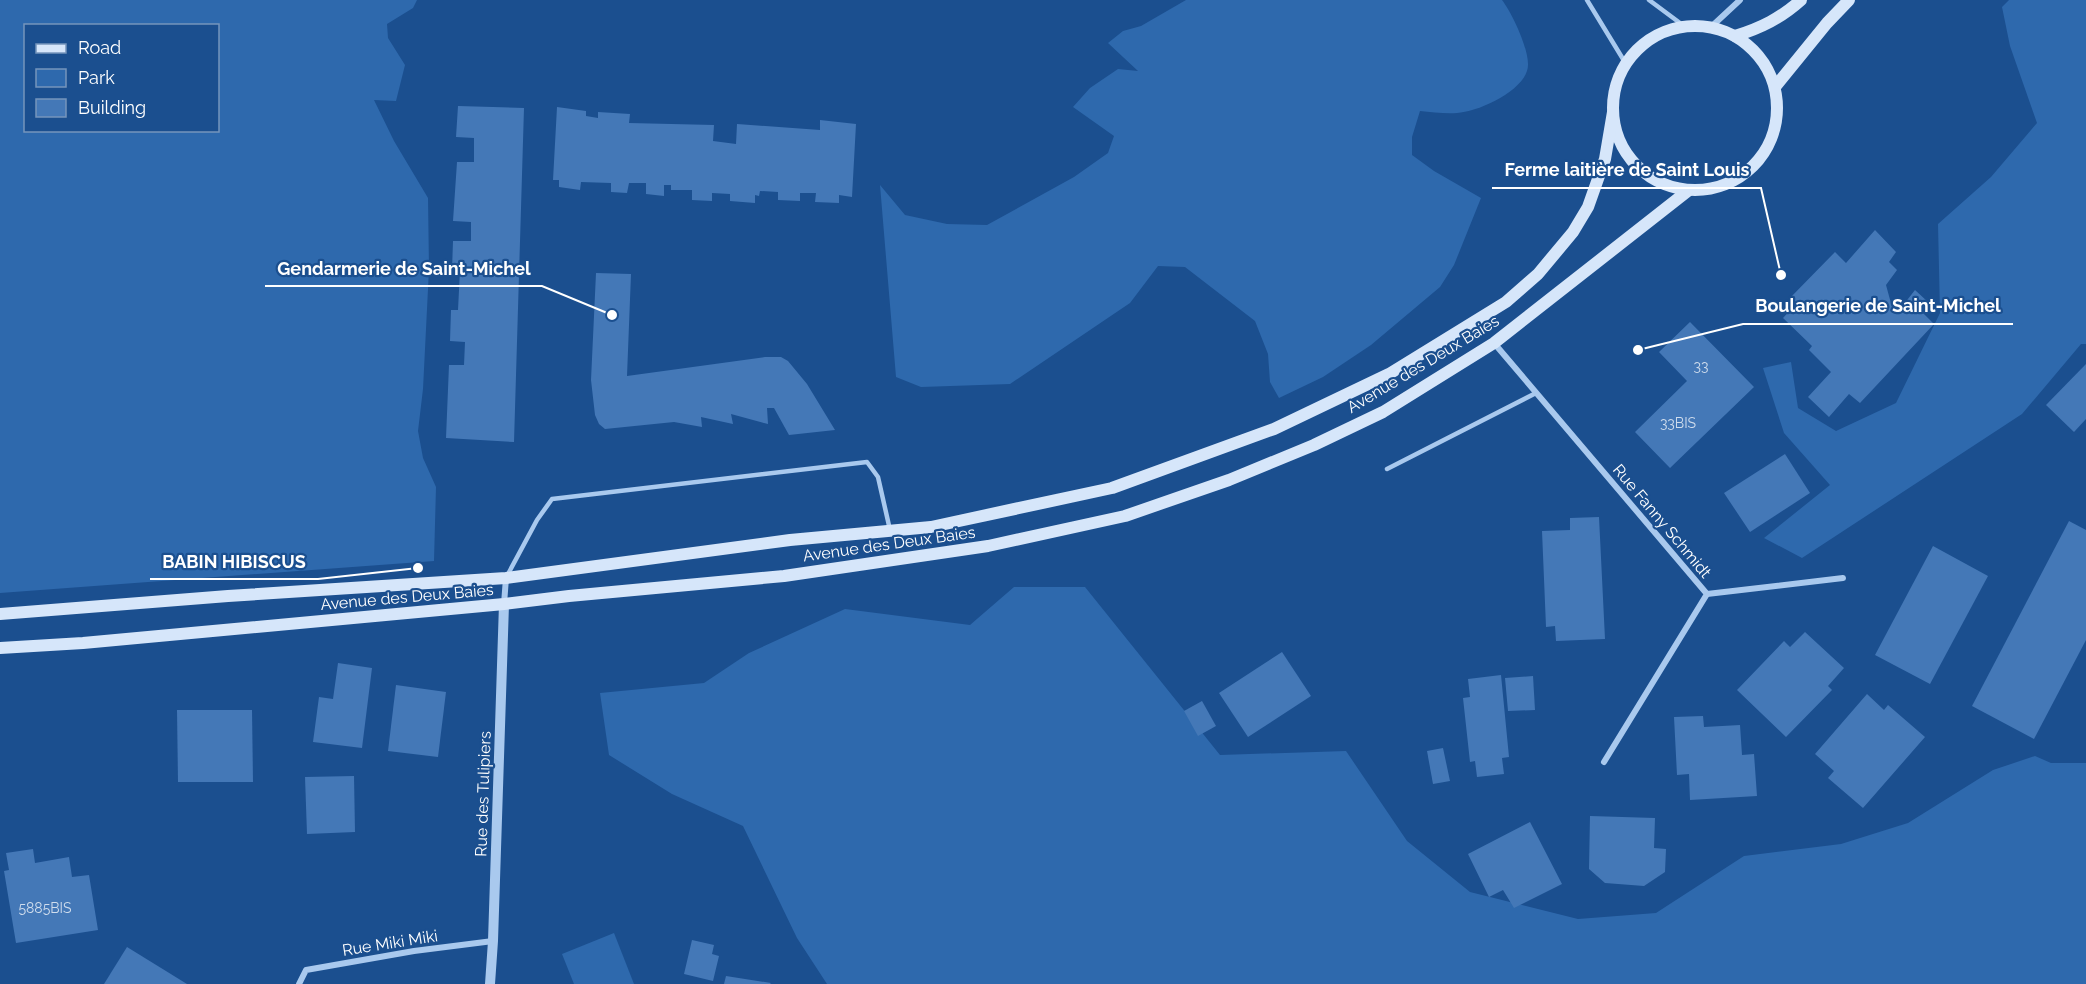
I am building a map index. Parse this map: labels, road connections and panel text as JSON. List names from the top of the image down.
{
  "streets": {
    "main road": ["Avenue des Deux Baies"],
    "street": ["Rue Fanny Schmidt", "Rue des Tulipiers", "Rue Miki Miki"]
  },
  "crossings": [
    ["Avenue des Deux Baies", "Rue Fanny Schmidt"],
    ["Avenue des Deux Baies", "Rue des Tulipiers"],
    ["Rue des Tulipiers", "Rue Miki Miki"]
  ],
  "places": [
    "Ferme laitière de Saint Louis",
    "Gendarmerie de Saint-Michel",
    "Boulangerie de Saint-Michel",
    "BABIN HIBISCUS"
  ],
  "house_numbers": ["33", "33BIS", "5885BIS"],
  "legend": ["Road", "Park", "Building"]
}
